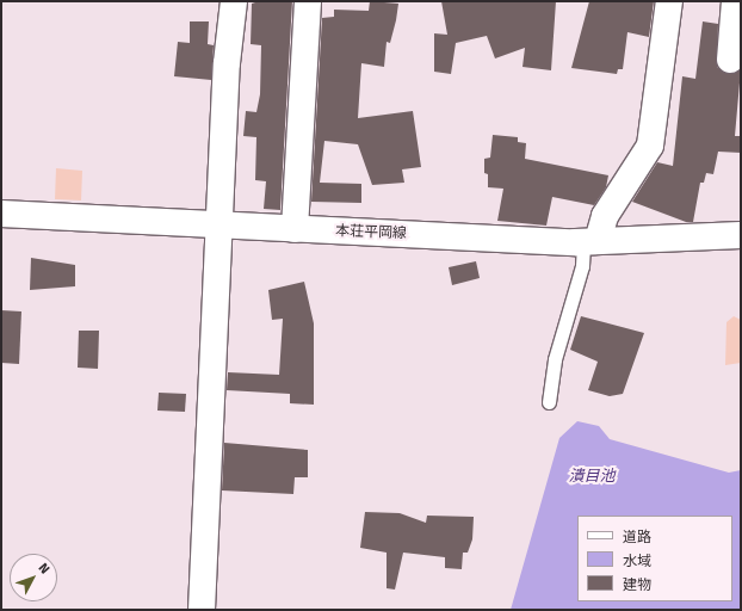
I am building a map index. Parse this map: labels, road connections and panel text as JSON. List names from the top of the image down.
{
  "streets": {
    "street": ["本荘平岡線"]
  },
  "water": ["潰目池"],
  "legend": ["道路", "水域", "建物"],
  "north": "top right"
}
